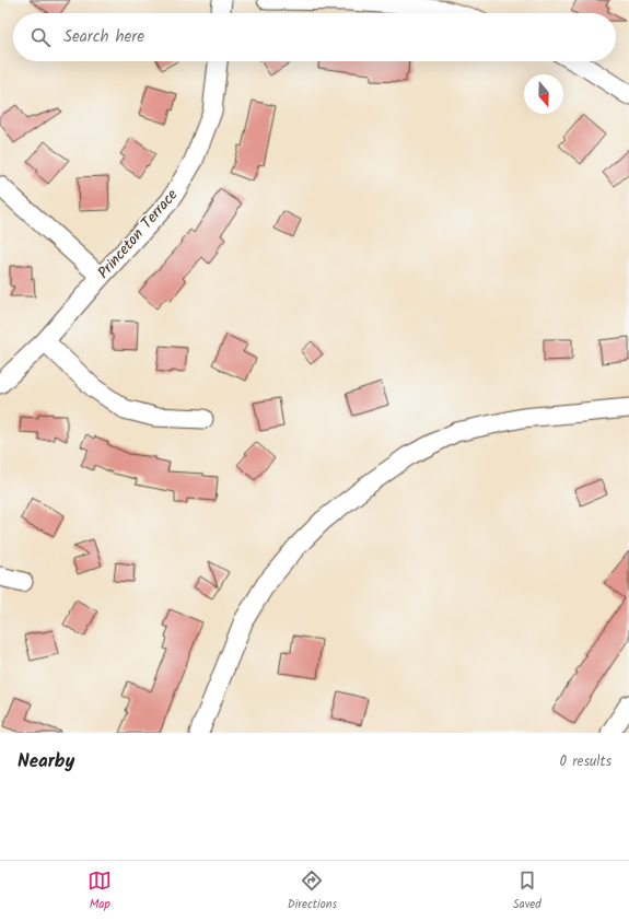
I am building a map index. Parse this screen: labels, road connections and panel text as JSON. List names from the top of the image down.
{
  "streets": {
    "street": ["Princeton Terrace"]
  },
  "north": "bottom",
  "page": {
    "search": "Search here",
    "heading": ["Nearby", "0 results"],
    "nav": ["Map", "Directions", "Saved"]
  }
}
